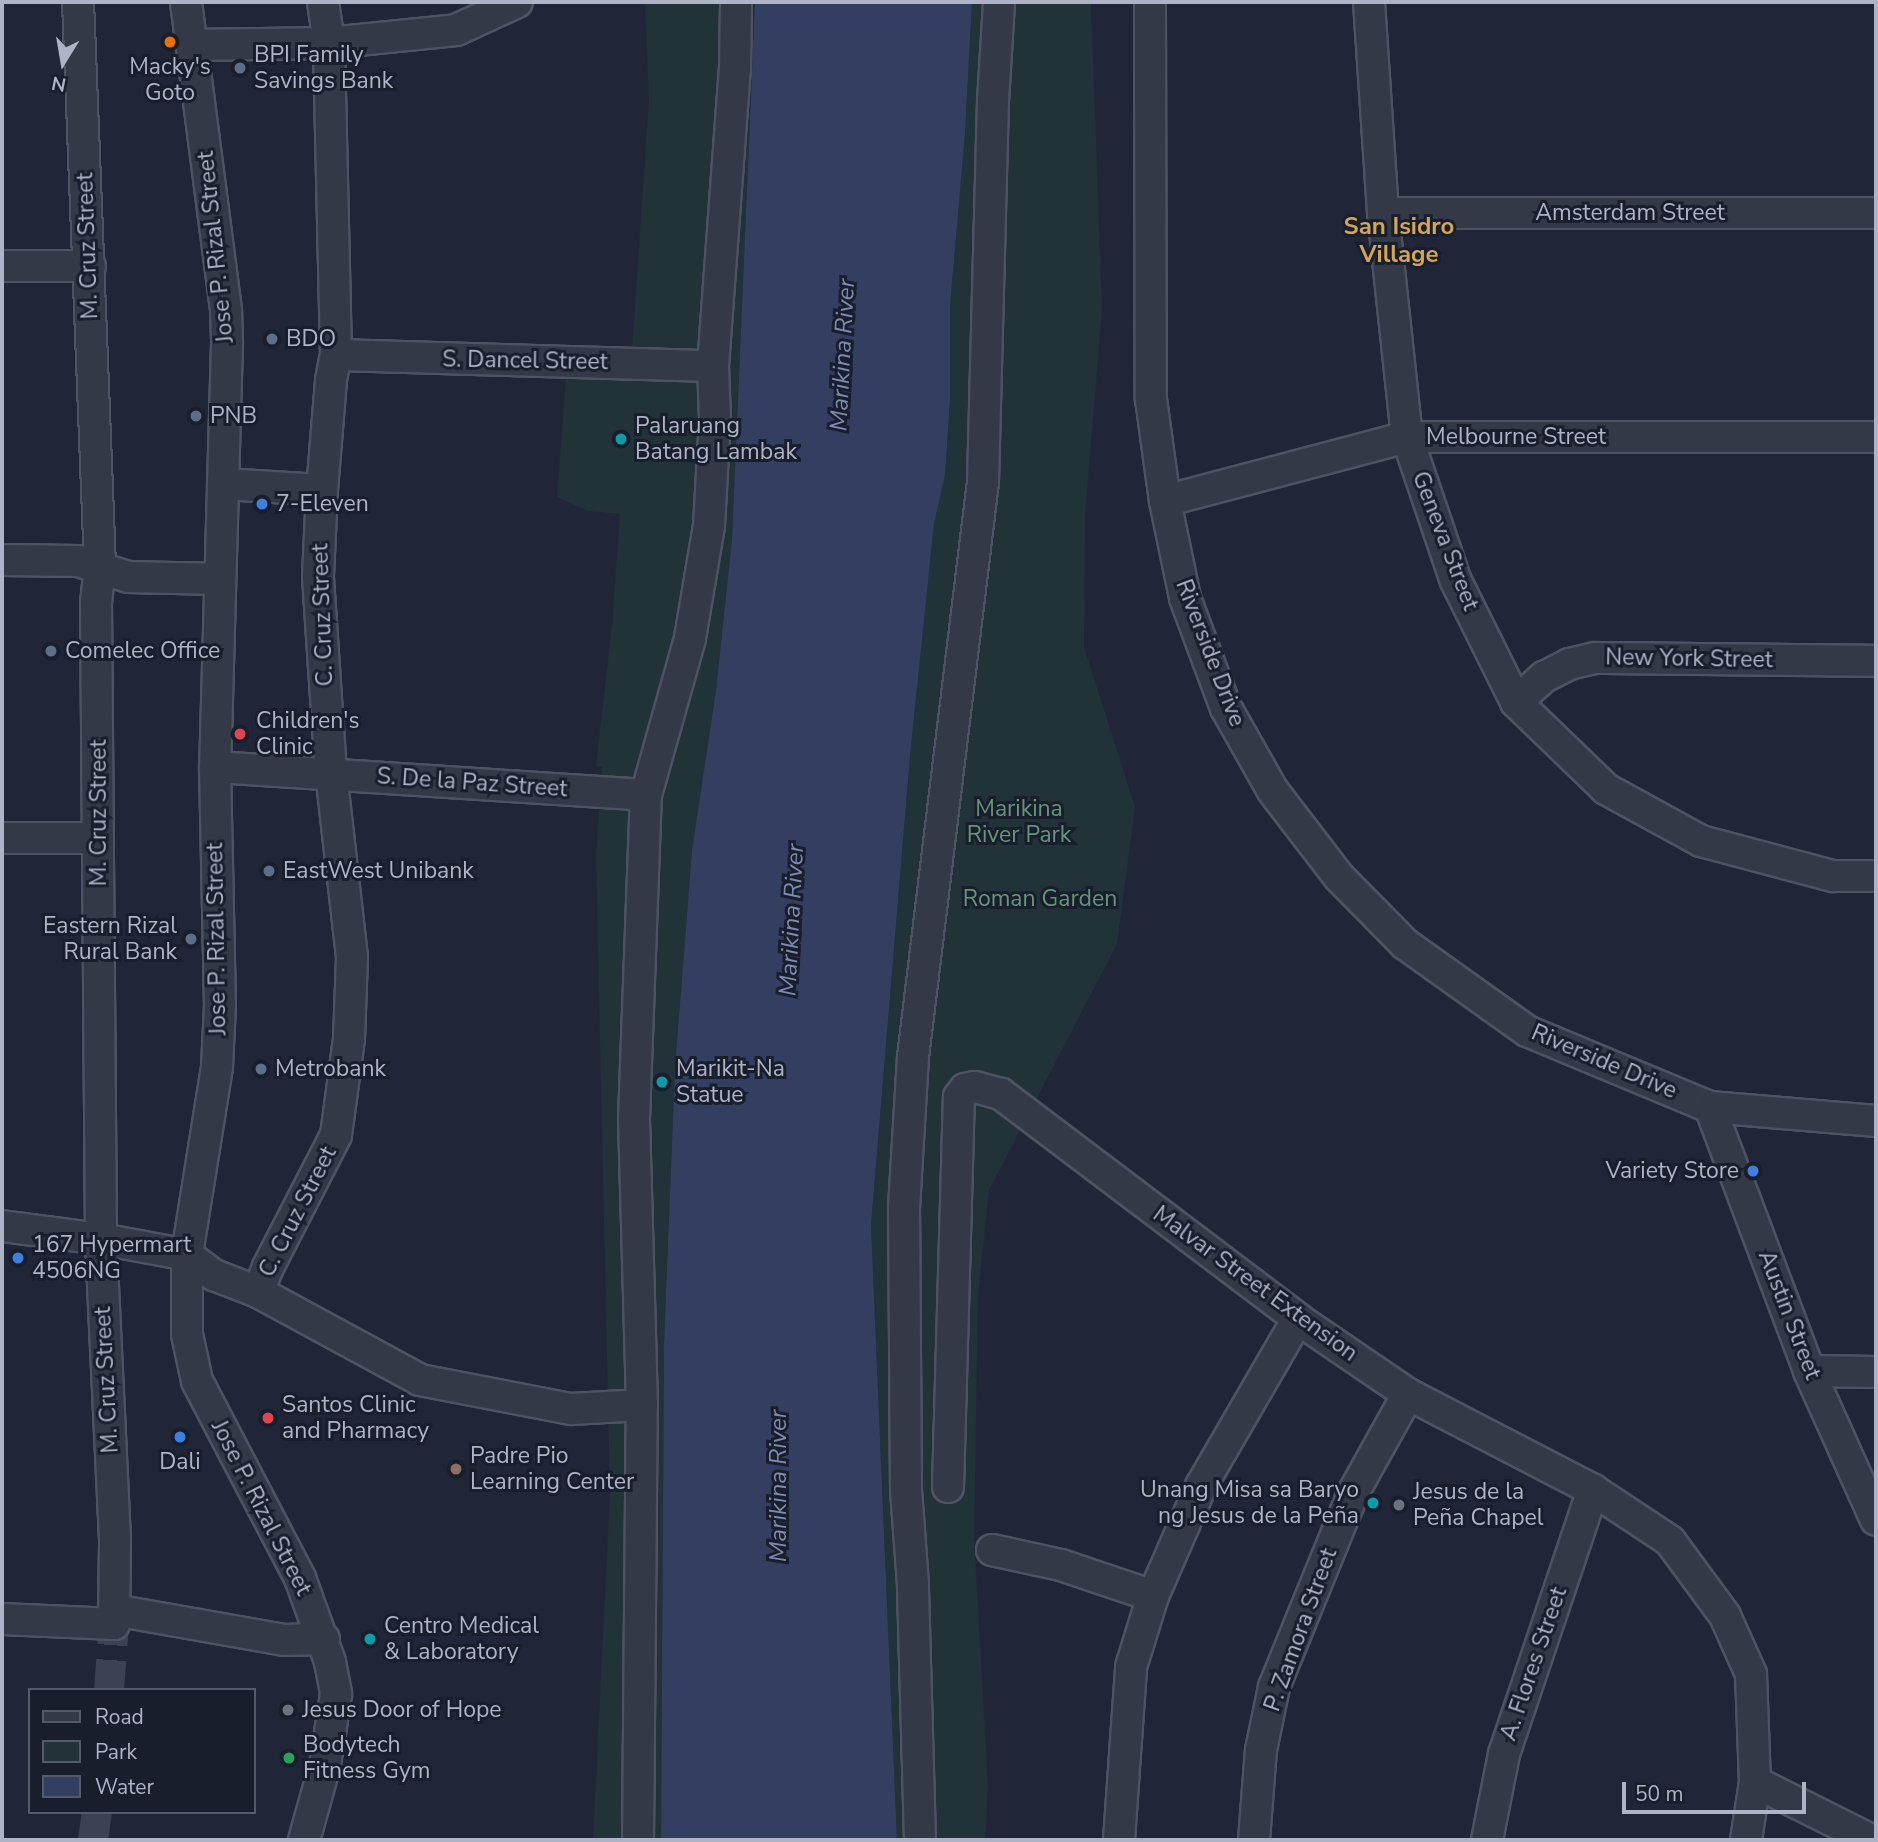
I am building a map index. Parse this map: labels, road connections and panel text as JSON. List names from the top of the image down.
{
  "streets": {
    "street": [
      "Amsterdam Street",
      "M. Cruz Street",
      "Jose P. Rizal Street",
      "S. Dancel Street",
      "Melbourne Street",
      "Geneva Street",
      "C. Cruz Street",
      "Riverside Drive",
      "New York Street",
      "S. De la Paz Street",
      "Malvar Street Extension",
      "Austin Street",
      "P. Zamora Street",
      "A. Flores Street"
    ]
  },
  "crossings": [
    ["Amsterdam Street", "Geneva Street"],
    ["Jose P. Rizal Street", "S. De la Paz Street"],
    ["S. Dancel Street", "C. Cruz Street"],
    ["Melbourne Street", "Geneva Street"],
    ["Melbourne Street", "Riverside Drive"],
    ["Geneva Street", "New York Street"],
    ["C. Cruz Street", "S. De la Paz Street"],
    ["Riverside Drive", "Austin Street"],
    ["Malvar Street Extension", "P. Zamora Street"],
    ["Malvar Street Extension", "A. Flores Street"]
  ],
  "districts": ["San Isidro Village"],
  "water": ["Marikina River"],
  "parks": ["Marikina River Park", "Roman Garden"],
  "places": [
    "Macky's Goto",
    "BPI Family Savings Bank",
    "BDO",
    "PNB",
    "Palaruang Batang Lambak",
    "7-Eleven",
    "Comelec Office",
    "Children's Clinic",
    "EastWest Unibank",
    "Eastern Rizal Rural Bank",
    "Metrobank",
    "Marikit-Na Statue",
    "Variety Store",
    "167 Hypermart 4506NG",
    "Santos Clinic and Pharmacy",
    "Dali",
    "Padre Pio Learning Center",
    "Unang Misa sa Baryo ng Jesus de la Peña",
    "Jesus de la Peña Chapel",
    "Centro Medical & Laboratory",
    "Jesus Door of Hope",
    "Bodytech Fitness Gym"
  ],
  "legend": ["Road", "Park", "Water"],
  "scale_bar": "50 m",
  "north": "bottom"
}
